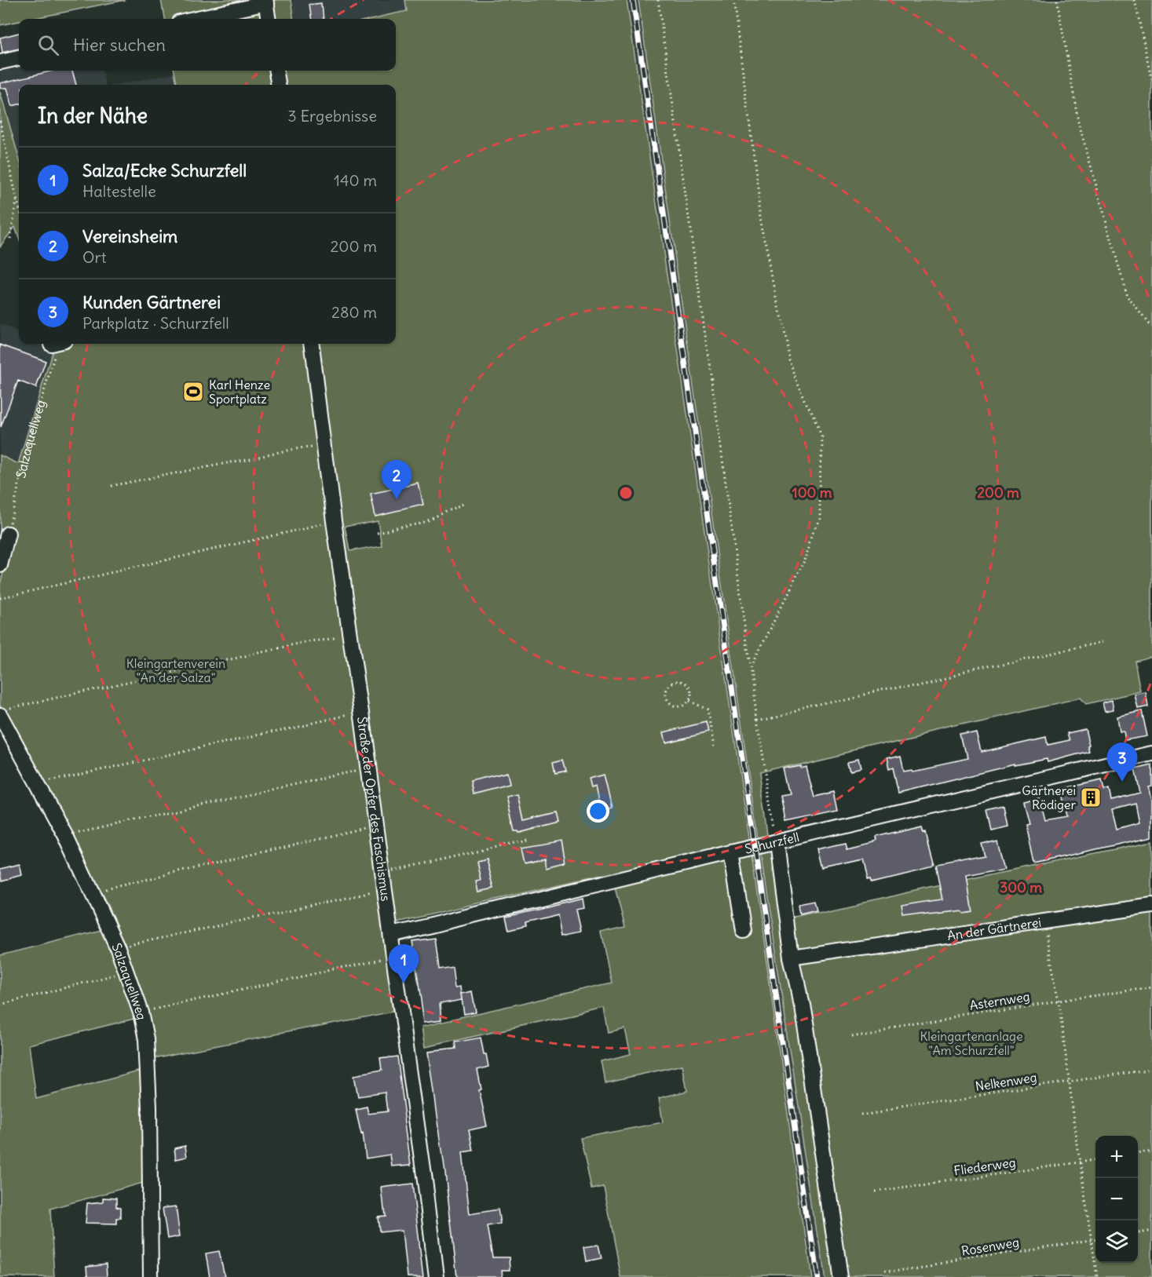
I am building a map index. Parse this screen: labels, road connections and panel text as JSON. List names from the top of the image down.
{
  "streets": {
    "street": [
      "Salzaquellweg",
      "Straße der Opfer des Faschismus",
      "Schurzfell",
      "An der Gärtnerei"
    ],
    "path": [
      "Asternweg",
      "Nelkenweg",
      "Fliederweg",
      "Rosenweg"
    ]
  },
  "crossings": [
    ["Straße der Opfer des Faschismus", "Schurzfell"]
  ],
  "parks": ["Kleingartenverein \"An der Salza\"", "Kleingartenanlage \"Am Schurzfell\""],
  "places": {
    "sports": ["Karl Henze Sportplatz"],
    "building": ["Gärtnerei Rödiger"]
  },
  "page": {
    "search": "Hier suchen",
    "heading": ["In der Nähe", "3 Ergebnisse"],
    "list": [
      {
        "mark": "1",
        "name": "Salza/Ecke Schurzfell",
        "note": "Haltestelle",
        "value": "140 m"
      },
      {
        "mark": "2",
        "name": "Vereinsheim",
        "note": "Ort",
        "value": "200 m"
      },
      {
        "mark": "3",
        "name": "Kunden Gärtnerei",
        "note": "Parkplatz · Schurzfell",
        "value": "280 m"
      }
    ],
    "pins": ["2", "3", "1"],
    "map_buttons": ["+", "−"]
  },
  "rings": ["100 m", "200 m", "300 m"]
}
